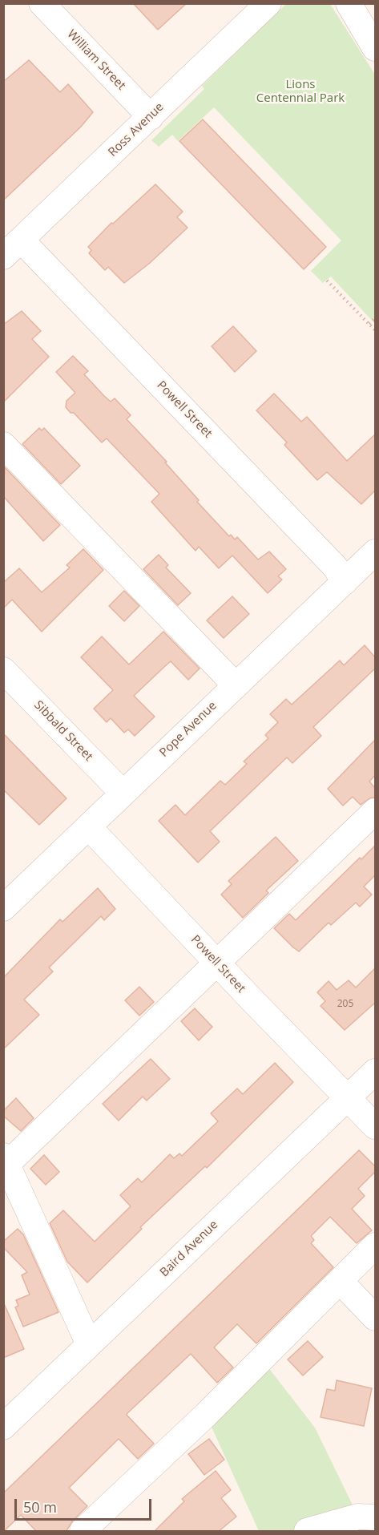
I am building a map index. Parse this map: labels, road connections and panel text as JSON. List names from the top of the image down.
{
  "streets": {
    "street": [
      "William Street",
      "Ross Avenue",
      "Powell Street",
      "Pope Avenue",
      "Sibbald Street",
      "Baird Avenue"
    ]
  },
  "crossings": [
    ["William Street", "Ross Avenue"],
    ["Ross Avenue", "Powell Street"],
    ["Powell Street", "Pope Avenue"],
    ["Powell Street", "Baird Avenue"],
    ["Pope Avenue", "Sibbald Street"]
  ],
  "parks": ["Lions Centennial Park"],
  "house_numbers": ["205"],
  "scale_bar": "50 m"
}
